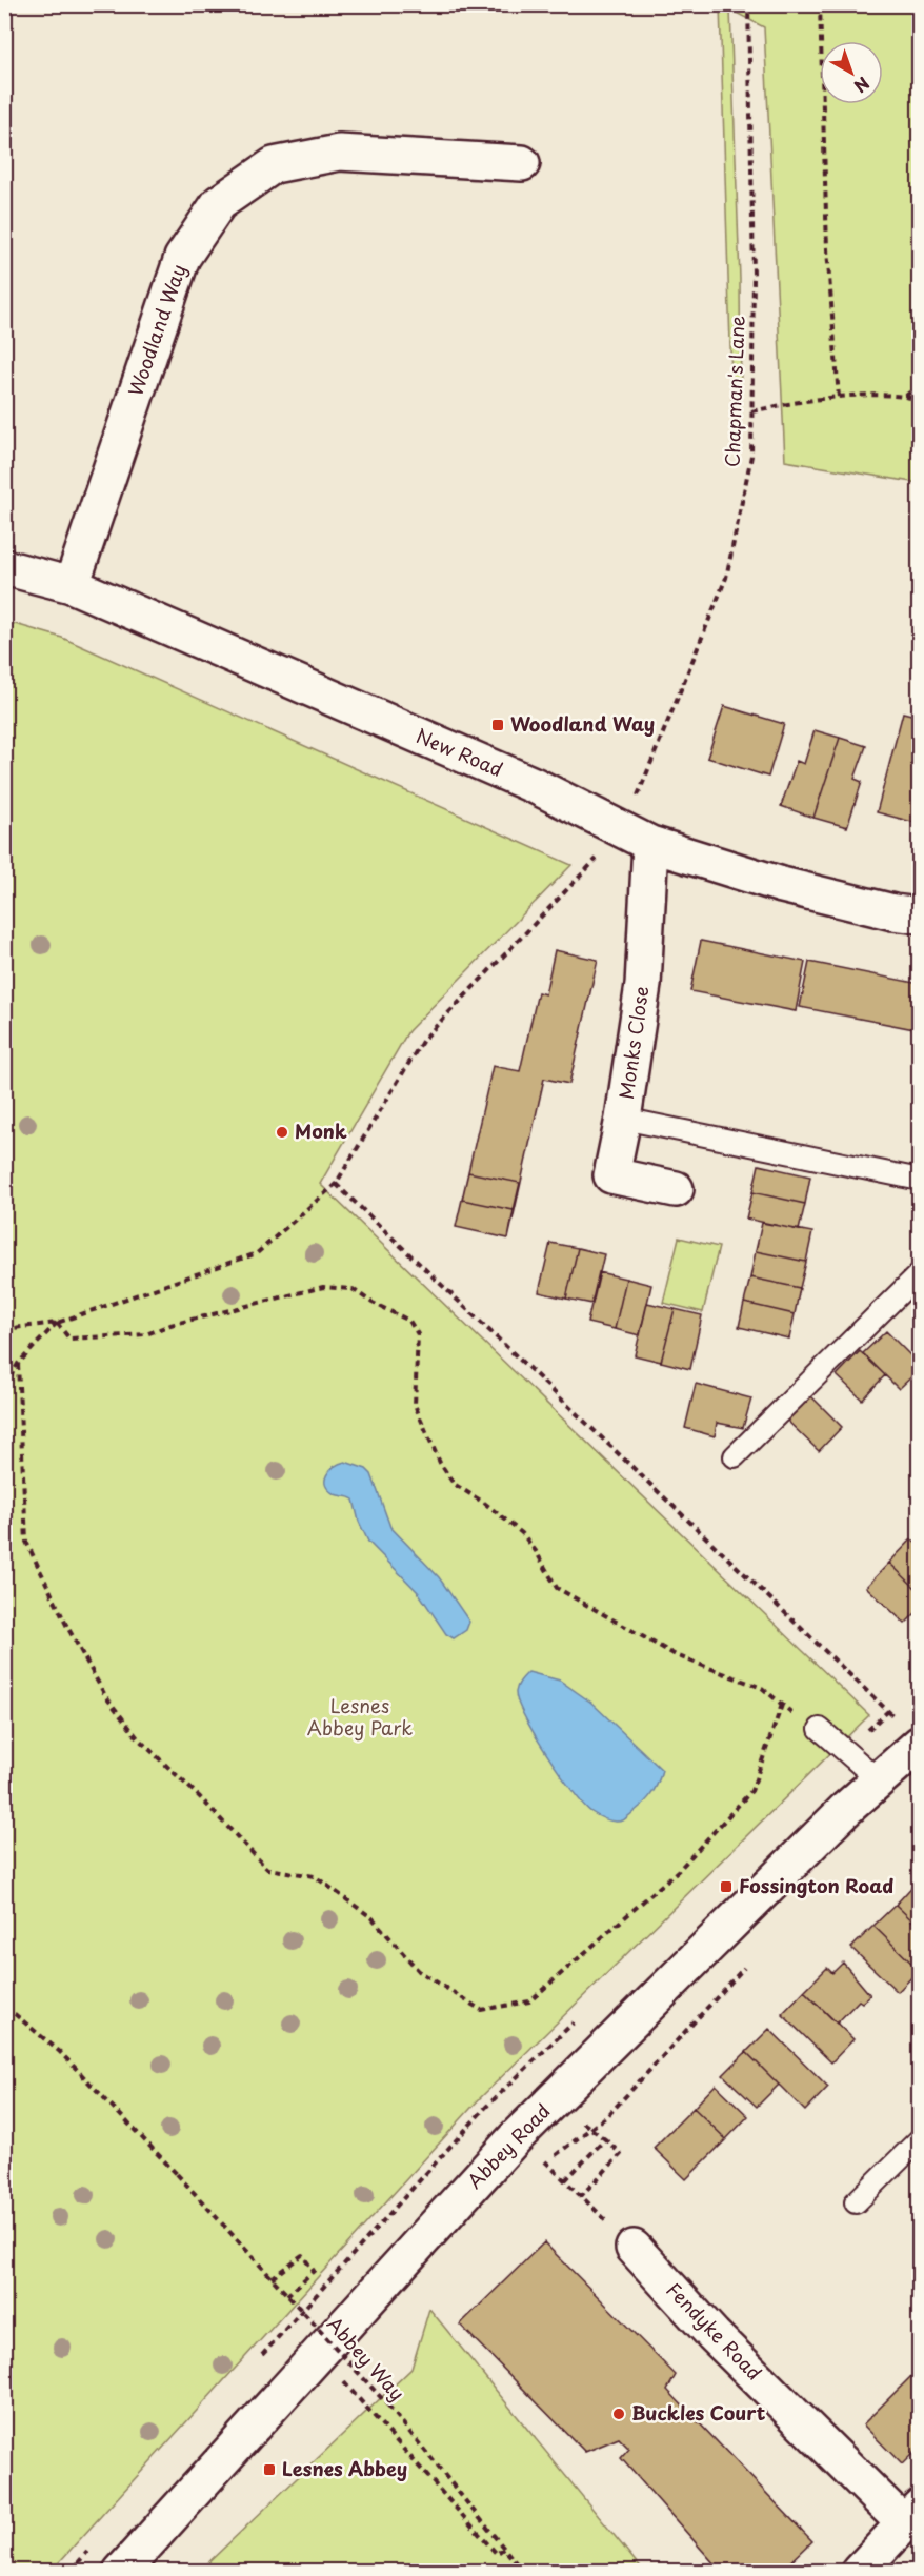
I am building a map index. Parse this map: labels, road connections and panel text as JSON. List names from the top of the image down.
{
  "streets": {
    "street": [
      "Woodland Way",
      "New Road",
      "Monks Close",
      "Abbey Road",
      "Fendyke Road"
    ],
    "path": ["Chapman's Lane", "Abbey Way"]
  },
  "crossings": [
    ["Woodland Way", "New Road"],
    ["Chapman's Lane", "New Road"],
    ["Chapman's Lane", "Monks Close"],
    ["New Road", "Monks Close"]
  ],
  "parks": ["Lesnes Abbey Park"],
  "places": {
    "transit": ["Woodland Way", "Fossington Road", "Lesnes Abbey"],
    "other": ["Monk", "Buckles Court"]
  },
  "north": "bottom right"
}
